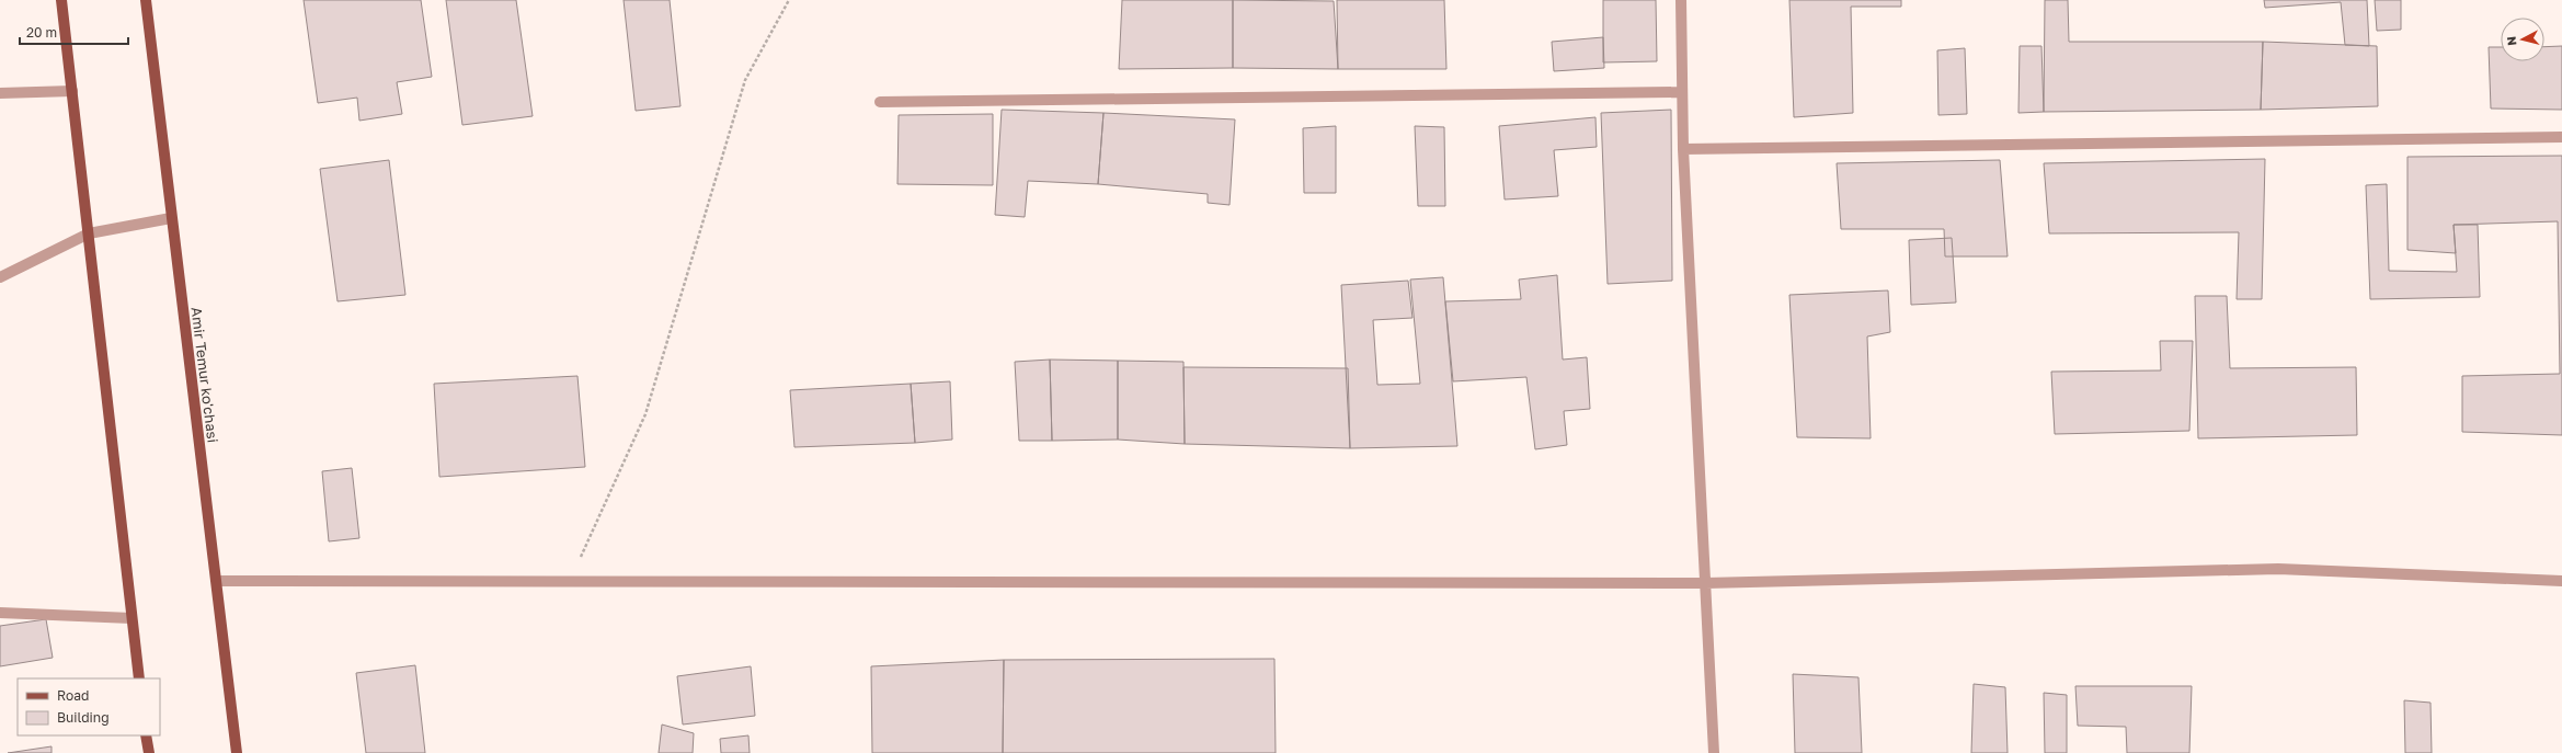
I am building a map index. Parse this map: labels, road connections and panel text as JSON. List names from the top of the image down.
{
  "streets": {
    "main road": ["Amir Temur ko'chasi"]
  },
  "legend": ["Road", "Building"],
  "scale_bar": "20 m",
  "north": "left"
}
